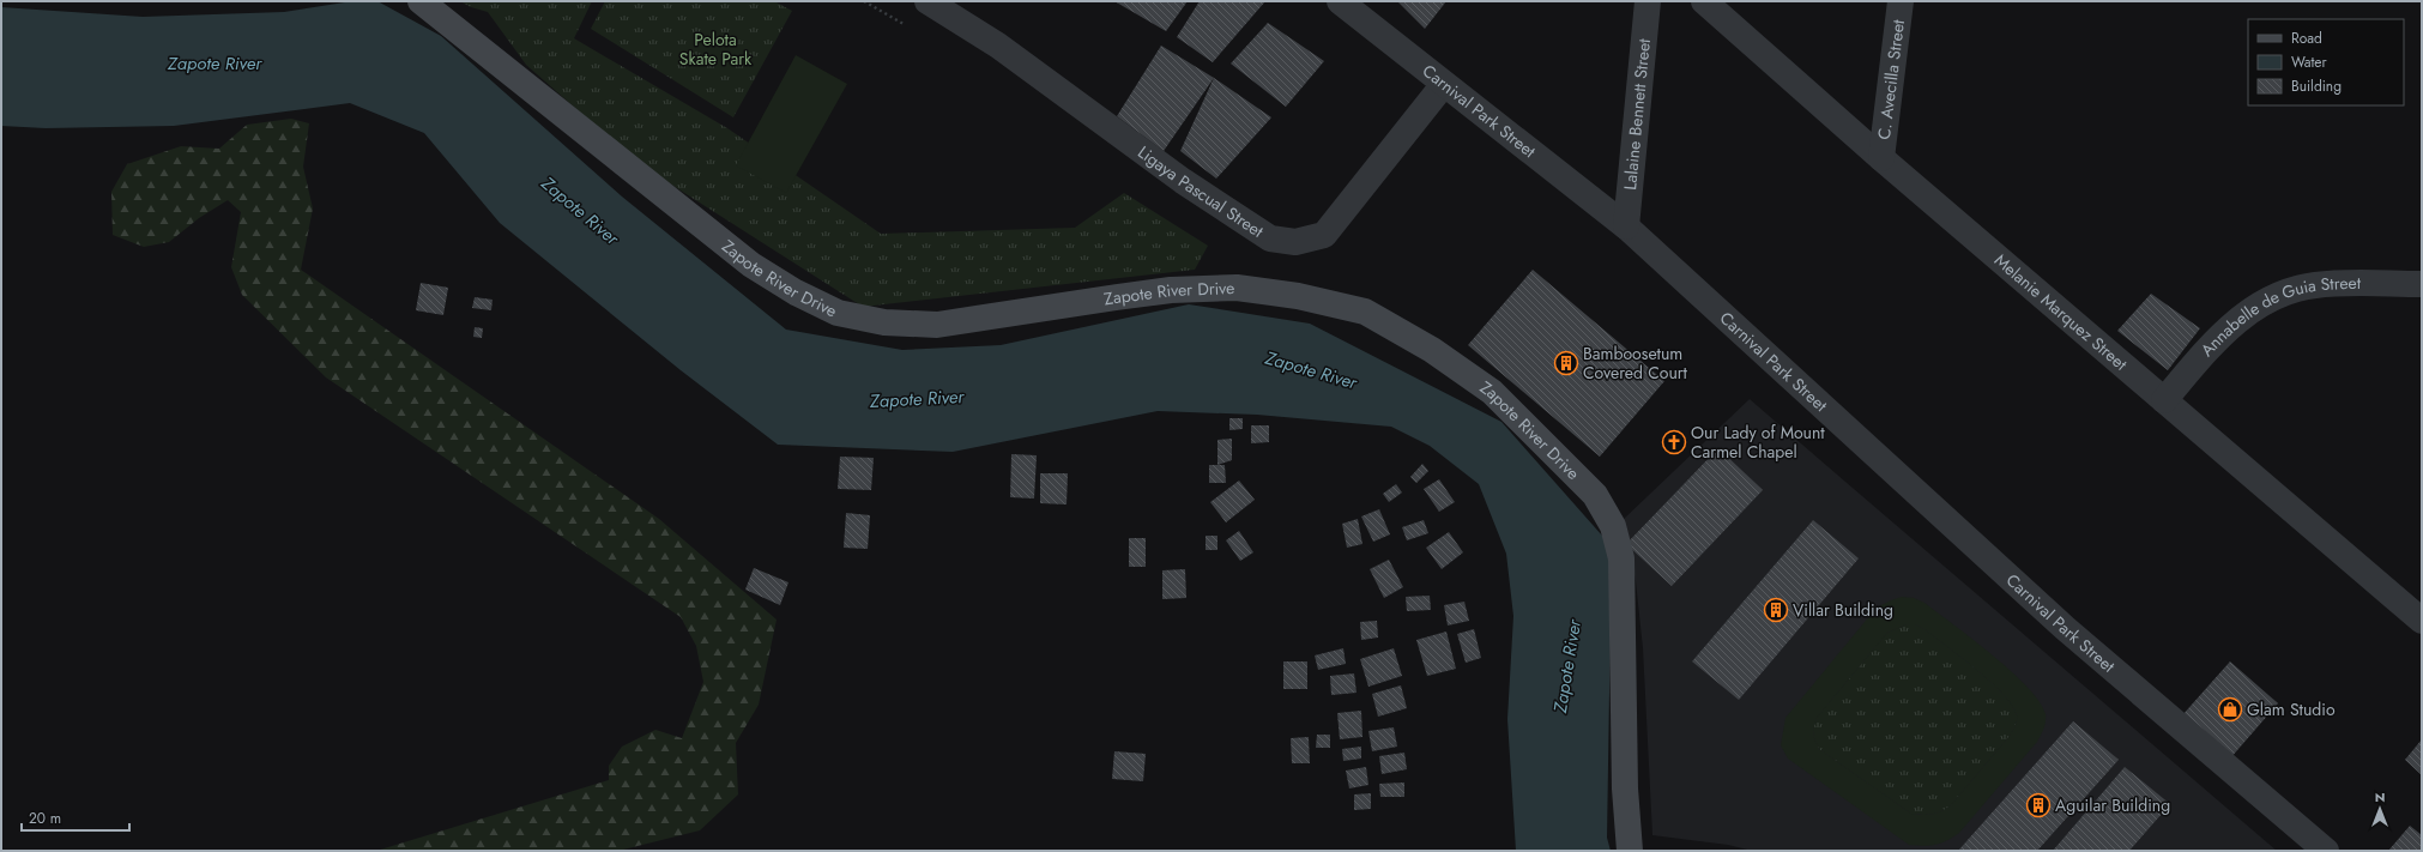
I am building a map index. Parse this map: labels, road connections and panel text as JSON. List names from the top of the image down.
{
  "streets": {
    "main road": ["Zapote River Drive"],
    "street": [
      "C. Avecilla Street",
      "Carnival Park Street",
      "Lalaine Bennett Street",
      "Ligaya Pascual Street",
      "Melanie Marquez Street",
      "Annabelle de Guia Street"
    ]
  },
  "crossings": [
    ["C. Avecilla Street", "Melanie Marquez Street"],
    ["Carnival Park Street", "Lalaine Bennett Street"],
    ["Carnival Park Street", "Ligaya Pascual Street"],
    ["Melanie Marquez Street", "Annabelle de Guia Street"]
  ],
  "water": ["Zapote River"],
  "parks": ["Pelota Skate Park"],
  "places": {
    "building": ["Bamboosetum Covered Court", "Villar Building", "Aguilar Building"],
    "church": ["Our Lady of Mount Carmel Chapel"],
    "shop": ["Glam Studio"]
  },
  "legend": ["Road", "Water", "Building"],
  "scale_bar": "20 m",
  "north": "top"
}
